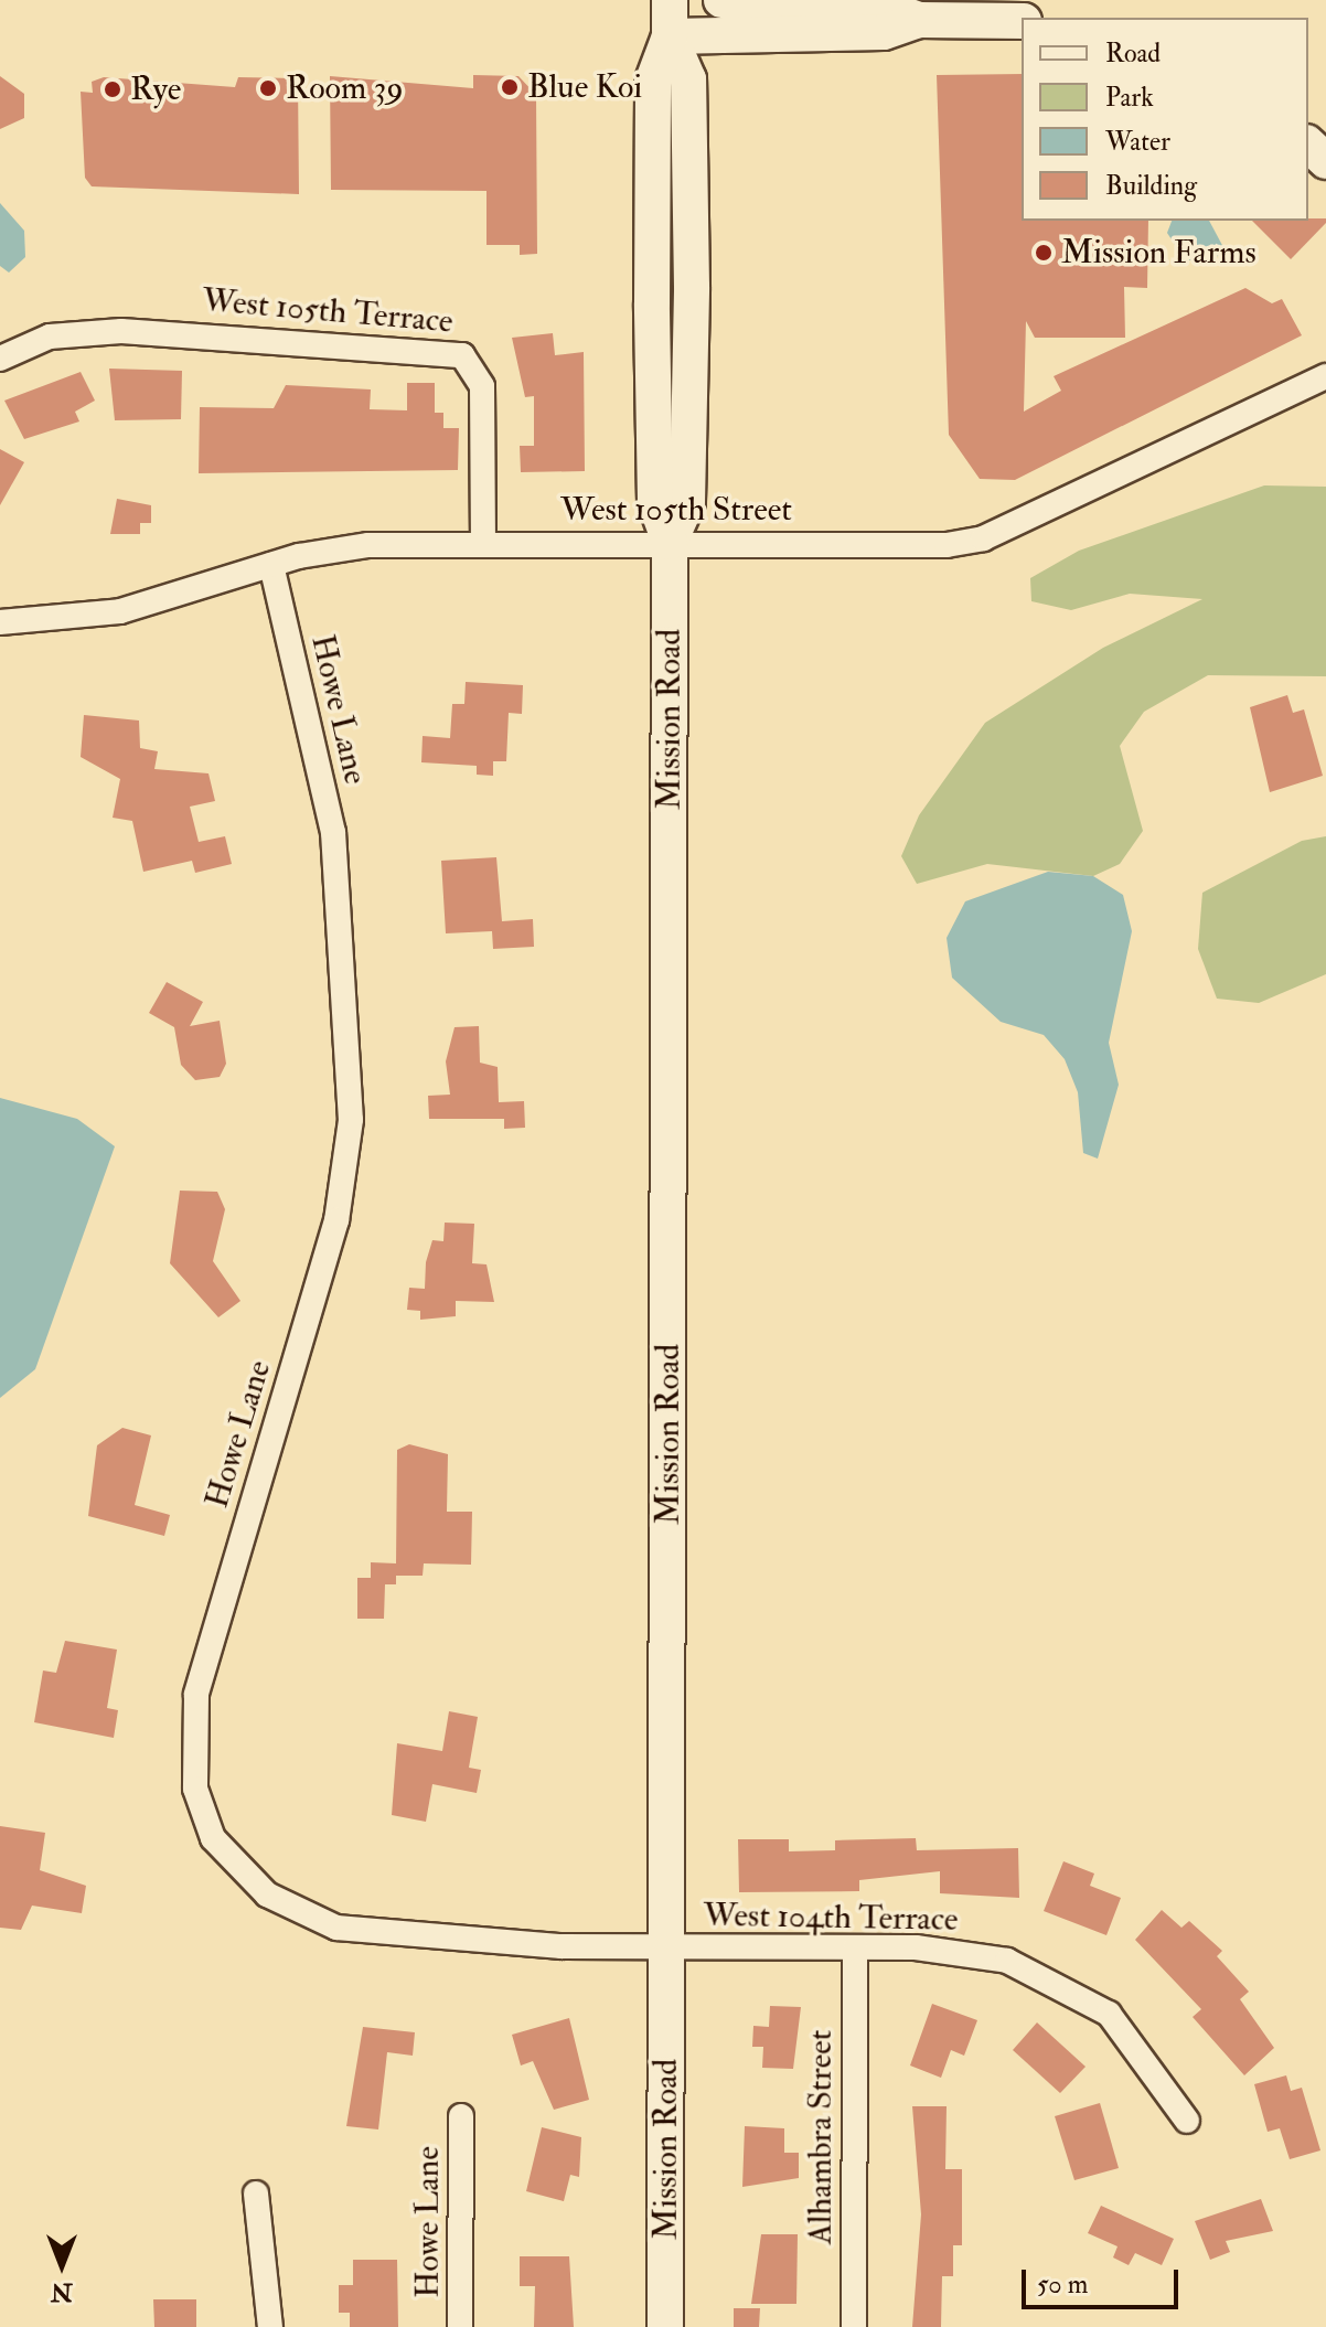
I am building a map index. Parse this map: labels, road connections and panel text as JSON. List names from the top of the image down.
{
  "streets": {
    "main road": ["Mission Road"],
    "street": [
      "West 105th Terrace",
      "West 105th Street",
      "Howe Lane",
      "West 104th Terrace",
      "Alhambra Street"
    ]
  },
  "crossings": [
    ["West 105th Terrace", "West 105th Street"],
    ["West 105th Street", "Howe Lane"],
    ["West 105th Street", "Mission Road"],
    ["Howe Lane", "Mission Road"],
    ["Howe Lane", "West 104th Terrace"],
    ["Mission Road", "West 104th Terrace"],
    ["West 104th Terrace", "Alhambra Street"]
  ],
  "places": [
    "Blue Koi",
    "Room 39",
    "Rye",
    "Mission Farms"
  ],
  "legend": [
    "Road",
    "Park",
    "Water",
    "Building"
  ],
  "scale_bar": "50 m",
  "north": "bottom"
}
